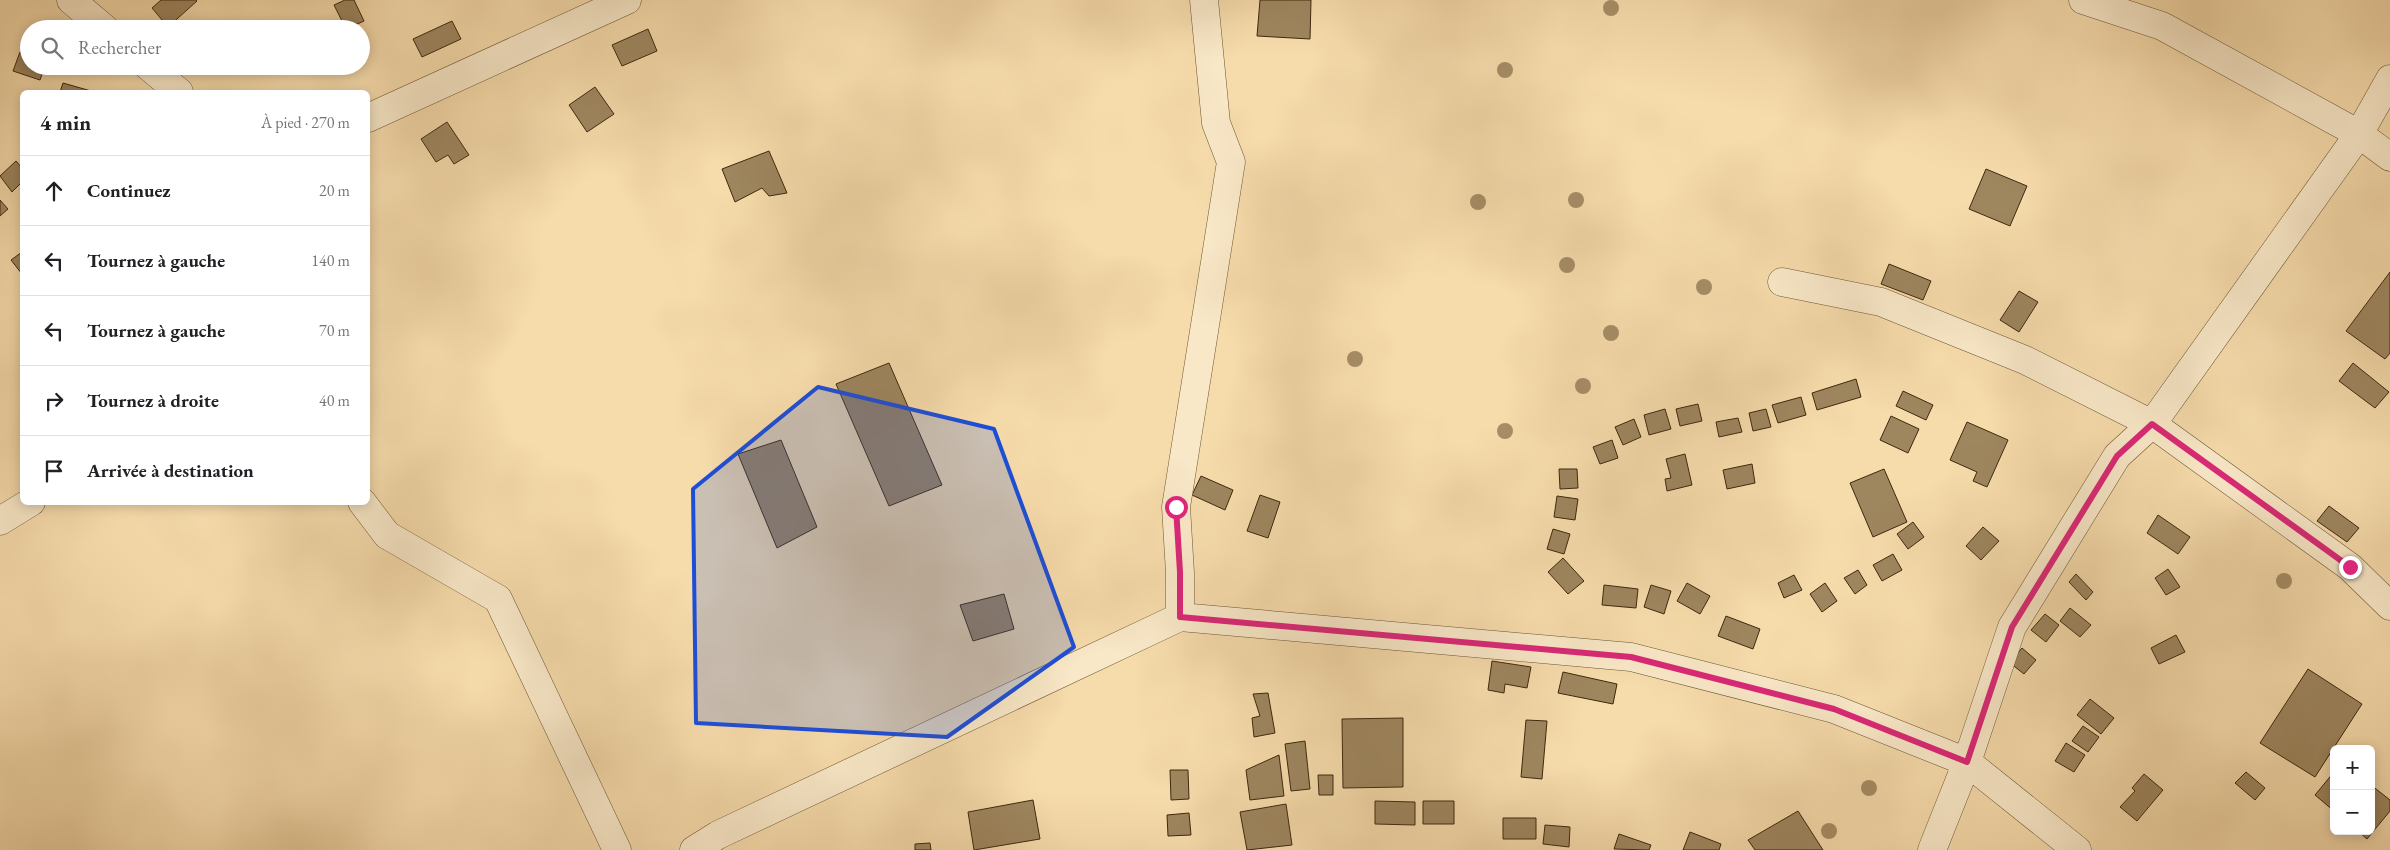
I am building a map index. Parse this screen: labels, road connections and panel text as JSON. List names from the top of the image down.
{
  "page": {
    "search": "Rechercher",
    "heading": ["4 min", "À pied · 270 m"],
    "list": [
      ["Continuez", "20 m"],
      ["Tournez à gauche", "140 m"],
      ["Tournez à gauche", "70 m"],
      ["Tournez à droite", "40 m"],
      "Arrivée à destination"
    ],
    "map_buttons": ["+", "−"]
  }
}
